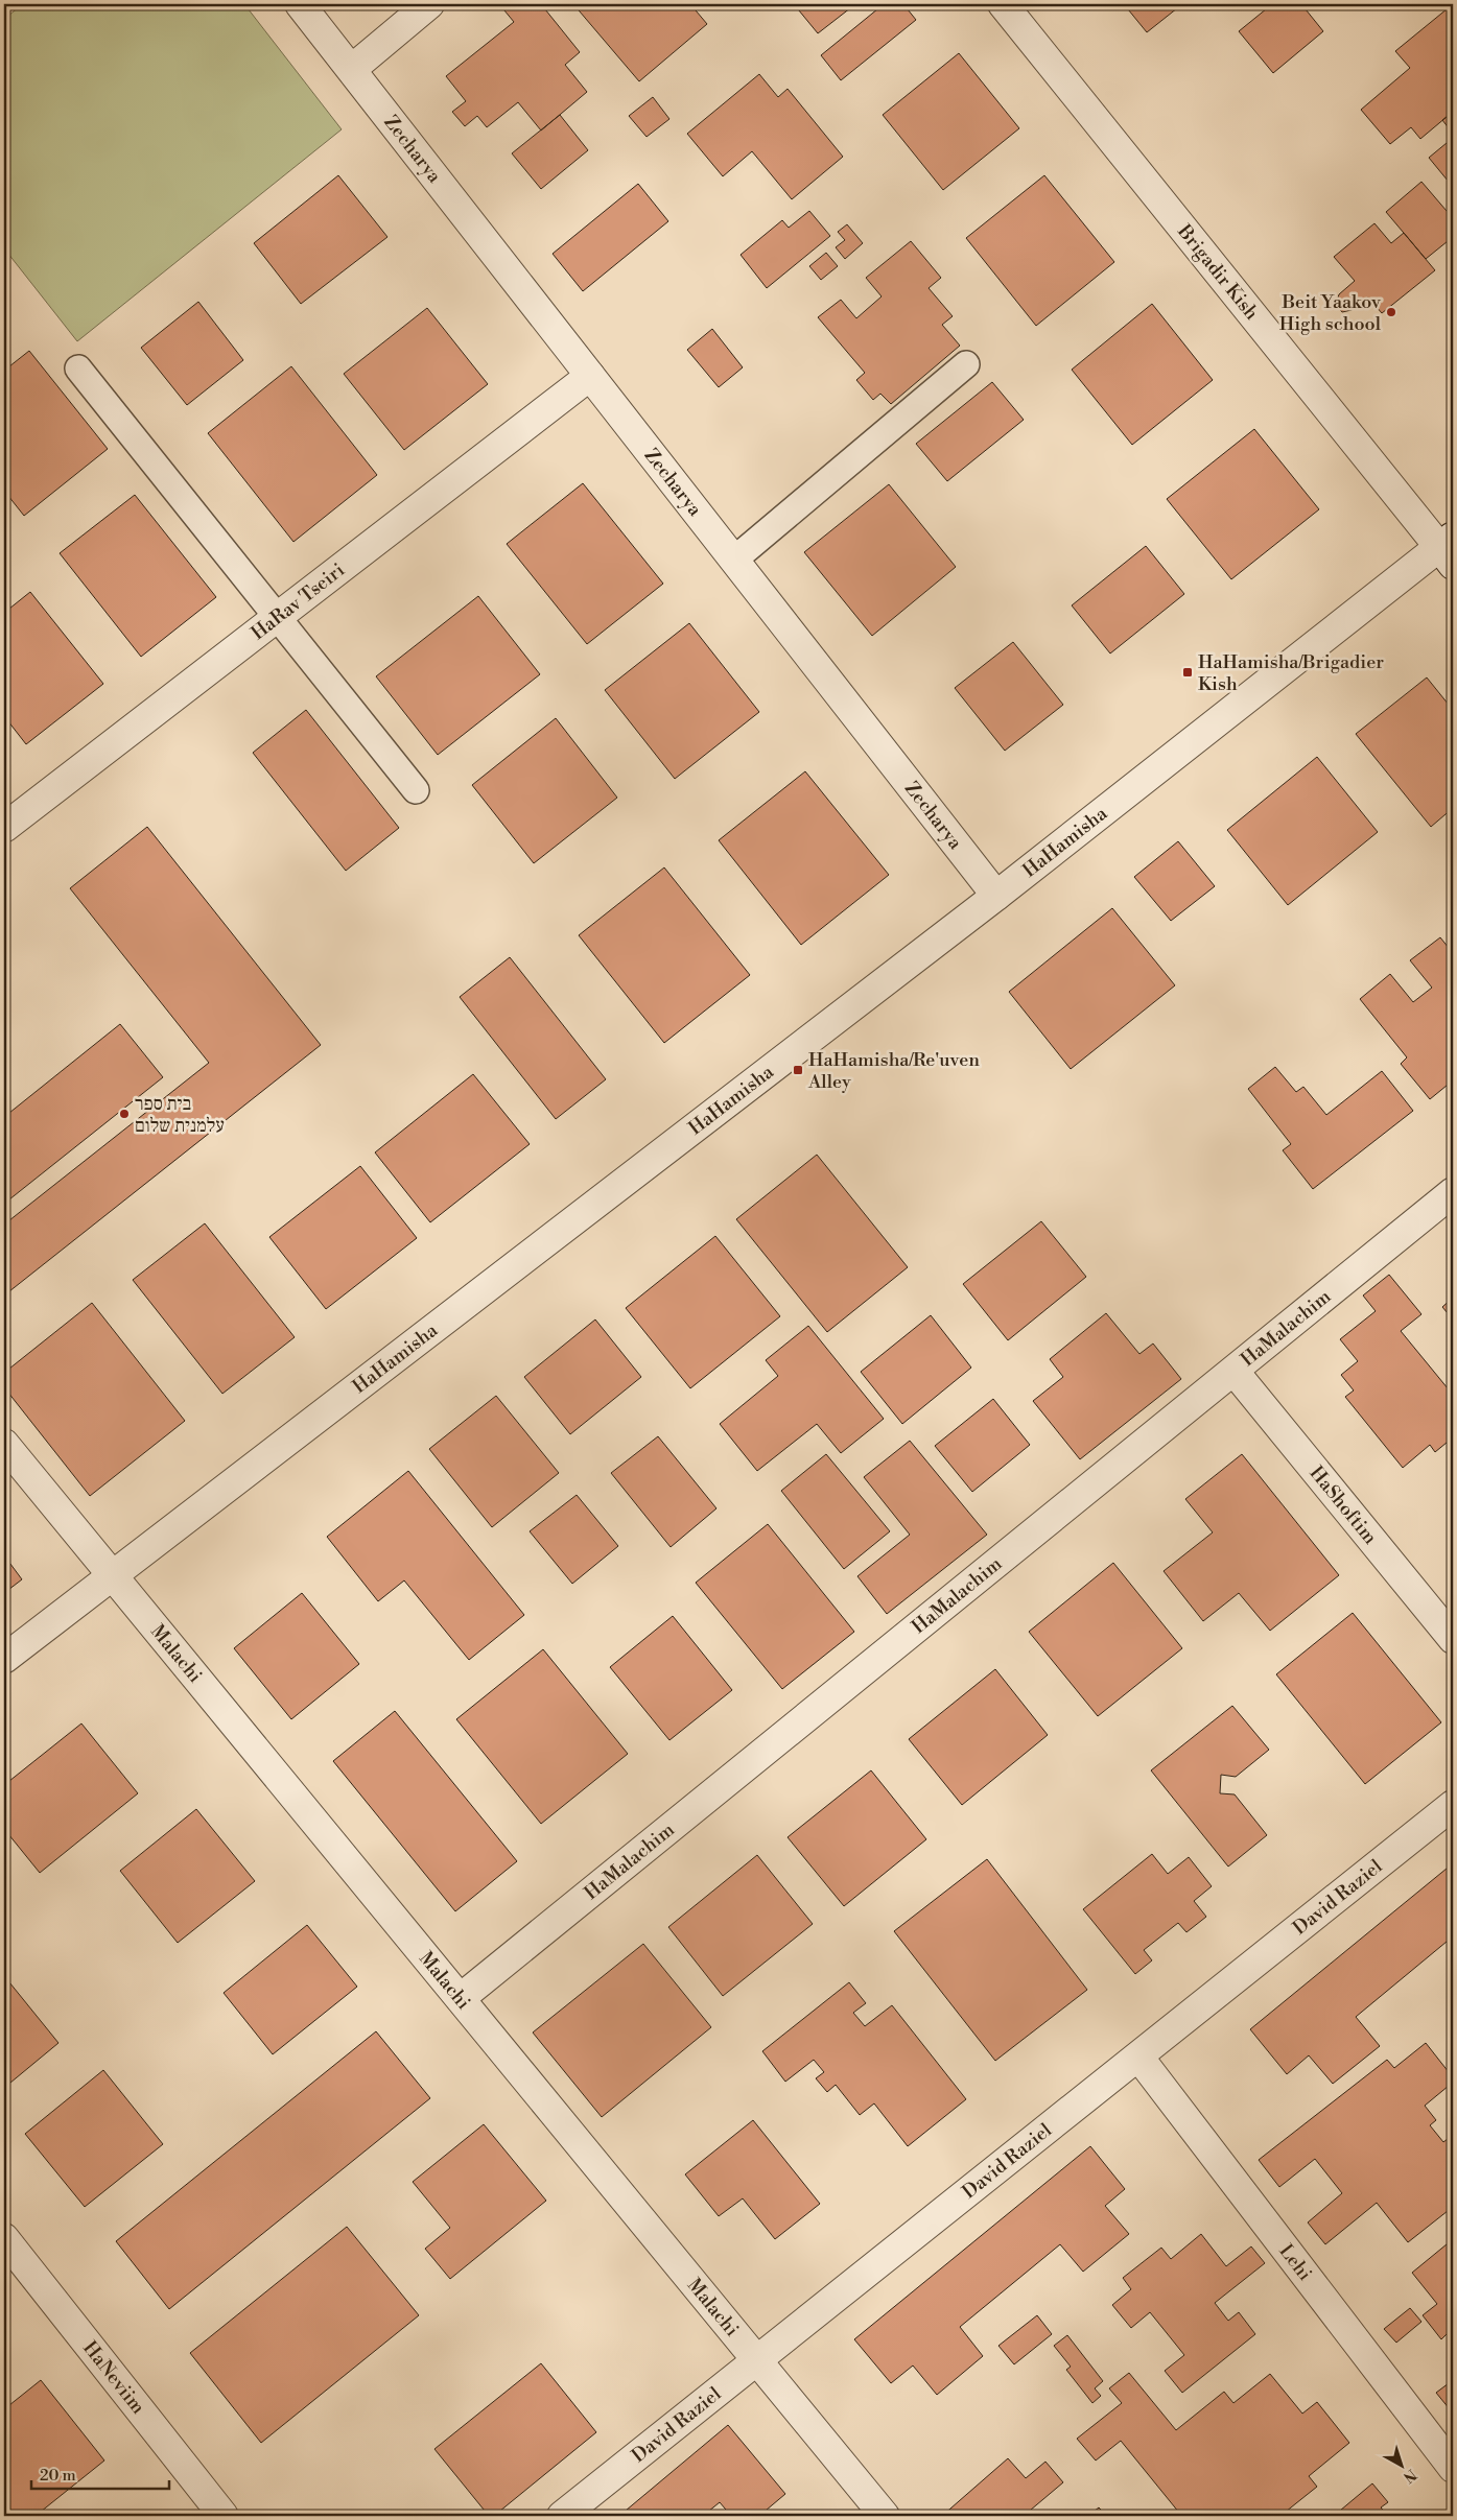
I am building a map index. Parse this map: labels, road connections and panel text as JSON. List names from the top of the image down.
{
  "streets": {
    "street": [
      "Zecharya",
      "Brigadir Kish",
      "HaRav Tseiri",
      "HaHamisha",
      "HaMalachim",
      "HaShoftim",
      "Malachi",
      "David Raziel",
      "Lehi",
      "HaNeviim"
    ]
  },
  "crossings": [
    ["Zecharya", "HaRav Tseiri"],
    ["Zecharya", "HaHamisha"],
    ["Brigadir Kish", "HaHamisha"],
    ["HaHamisha", "Malachi"],
    ["HaMalachim", "HaShoftim"],
    ["HaMalachim", "Malachi"],
    ["Malachi", "David Raziel"],
    ["David Raziel", "Lehi"]
  ],
  "places": {
    "other": ["Beit Yaakov High school", "בית ספר עלמנית שלום"],
    "transit": ["HaHamisha/Brigadier Kish", "HaHamisha/Re'uven Alley"]
  },
  "scale_bar": "20 m",
  "north": "bottom right"
}
